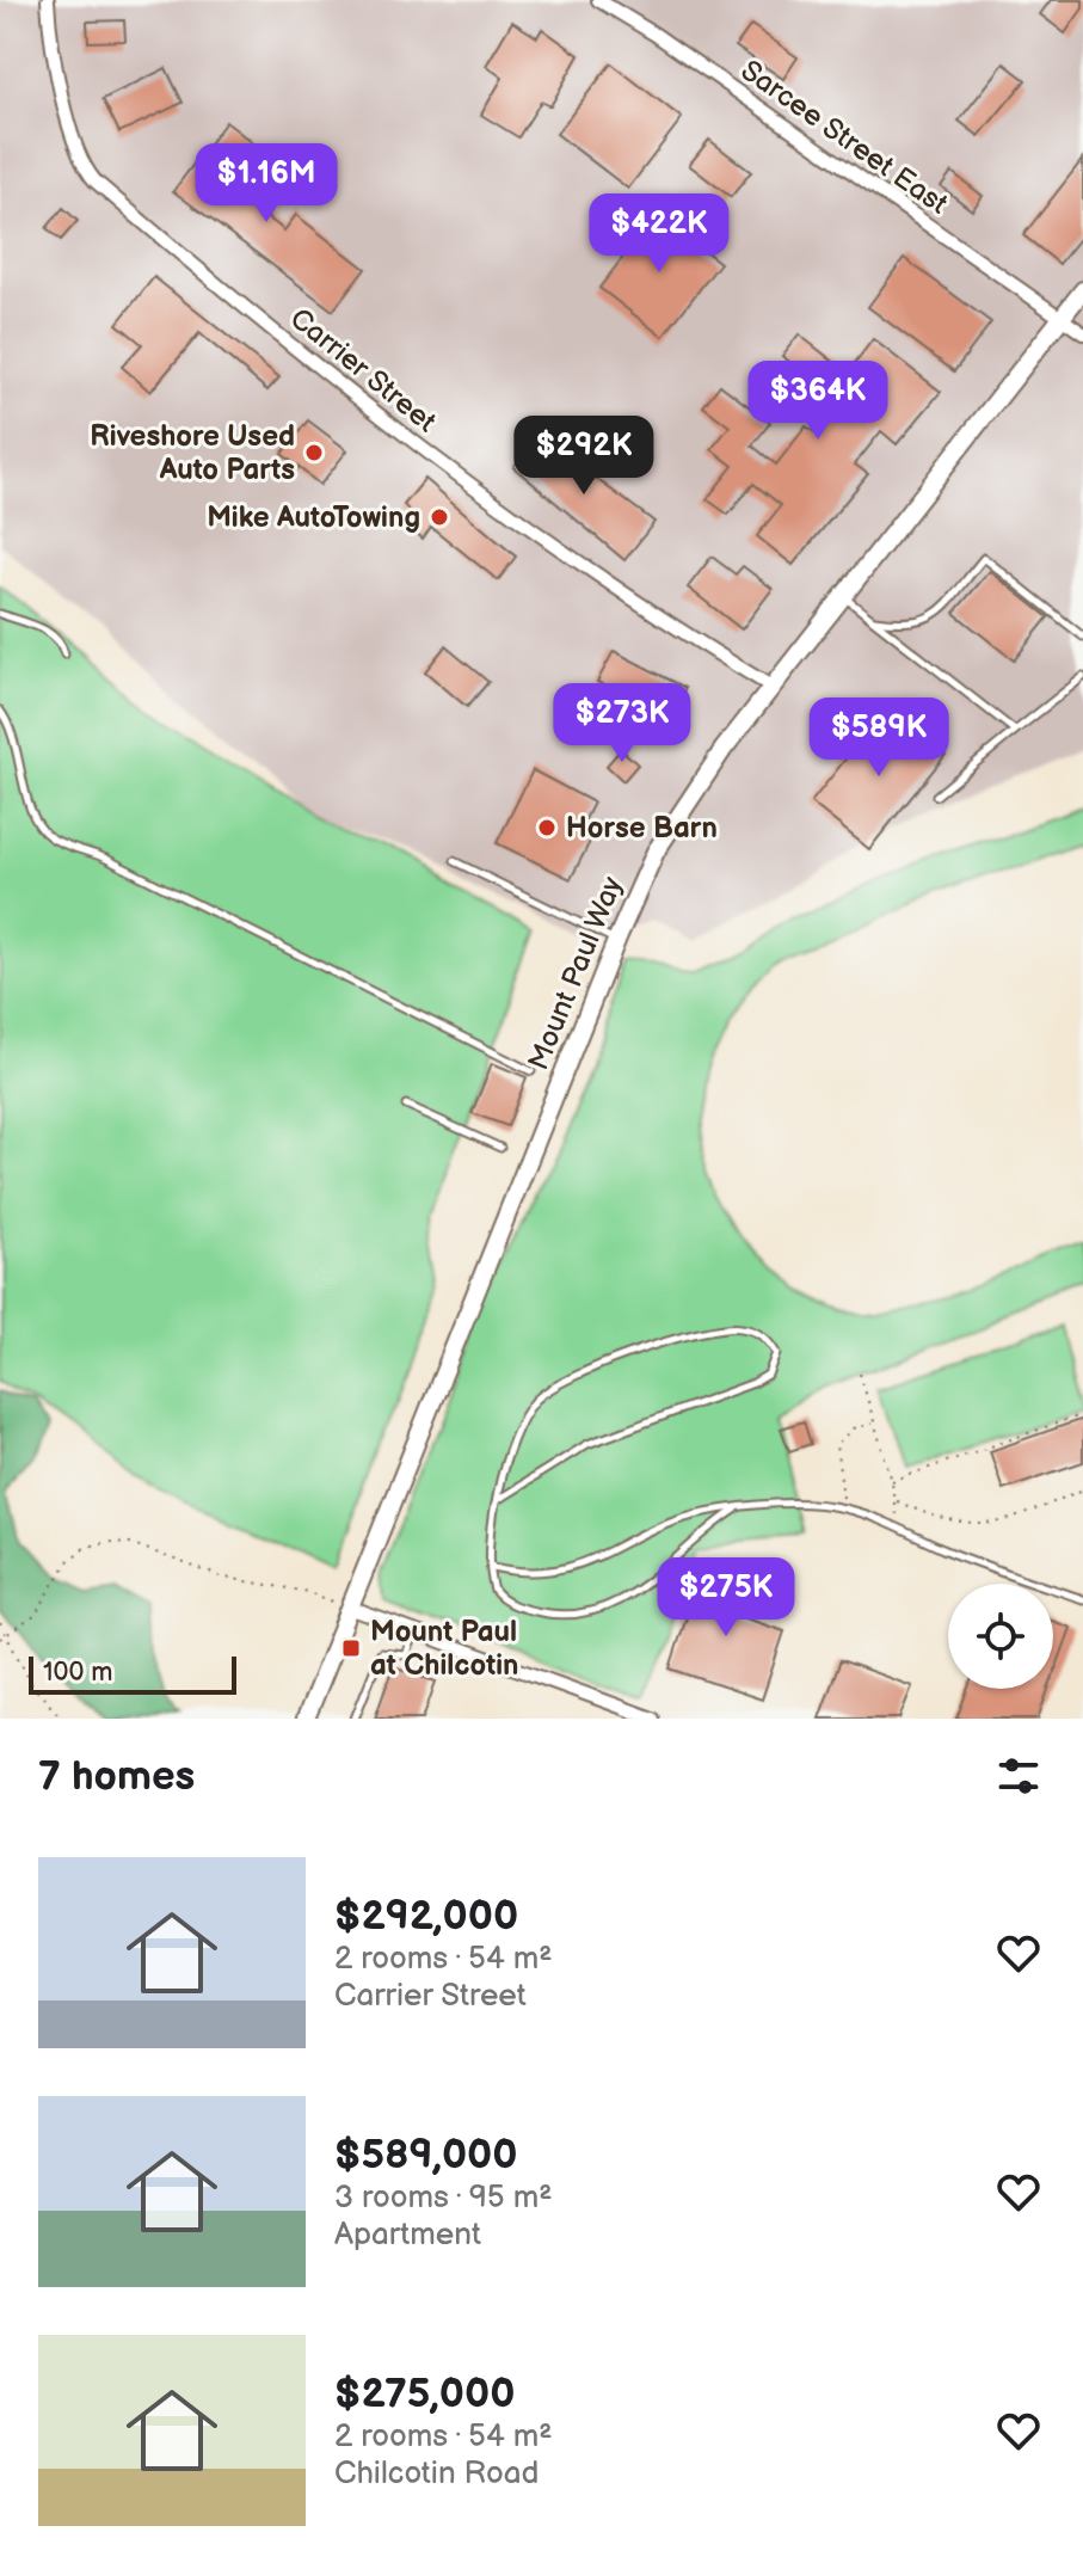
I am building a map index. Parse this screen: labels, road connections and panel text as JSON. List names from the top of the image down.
{
  "streets": {
    "street": ["Sarcee Street East", "Carrier Street", "Mount Paul Way"]
  },
  "crossings": [
    ["Sarcee Street East", "Mount Paul Way"],
    ["Carrier Street", "Mount Paul Way"]
  ],
  "places": {
    "other": ["Riveshore Used Auto Parts", "Mike AutoTowing", "Horse Barn"],
    "transit": ["Mount Paul at Chilcotin"]
  },
  "scale_bar": "100 m",
  "page": {
    "price": [
      "$1.16M",
      "$422K",
      "$364K",
      "$292K",
      "$273K",
      "$589K",
      "$275K"
    ],
    "scale": "100 m",
    "heading": "7 homes",
    "list": [
      {
        "name": "$292,000",
        "note": "2 rooms · 54 m² · Carrier Street"
      },
      {
        "name": "$589,000",
        "note": "3 rooms · 95 m² · Apartment"
      },
      {
        "name": "$275,000",
        "note": "2 rooms · 54 m² · Chilcotin Road"
      }
    ]
  }
}
